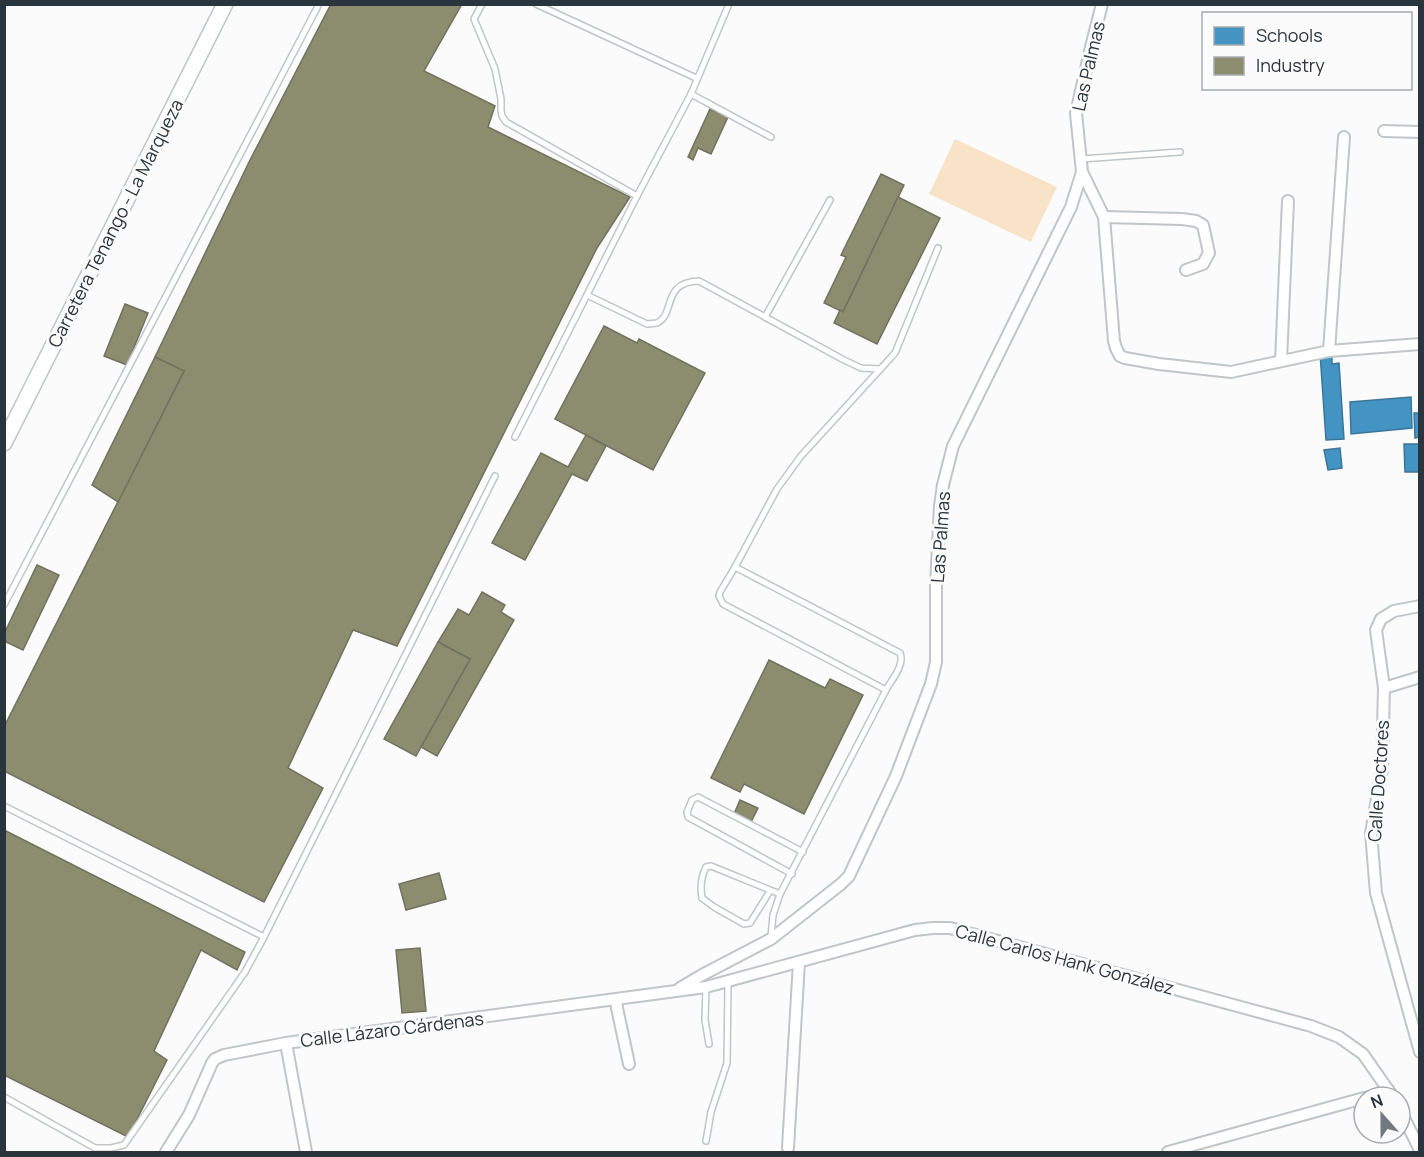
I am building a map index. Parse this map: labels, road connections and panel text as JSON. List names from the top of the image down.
{
  "streets": {
    "main road": ["Carretera Tenango - La Marqueza"],
    "street": [
      "Las Palmas",
      "Calle Doctores",
      "Calle Carlos Hank González",
      "Calle Lázaro Cárdenas"
    ]
  },
  "crossings": [
    ["Las Palmas", "Calle Carlos Hank González"],
    ["Las Palmas", "Calle Lázaro Cárdenas"],
    ["Calle Carlos Hank González", "Calle Lázaro Cárdenas"]
  ],
  "legend": ["Schools", "Industry"],
  "north": "top"
}
